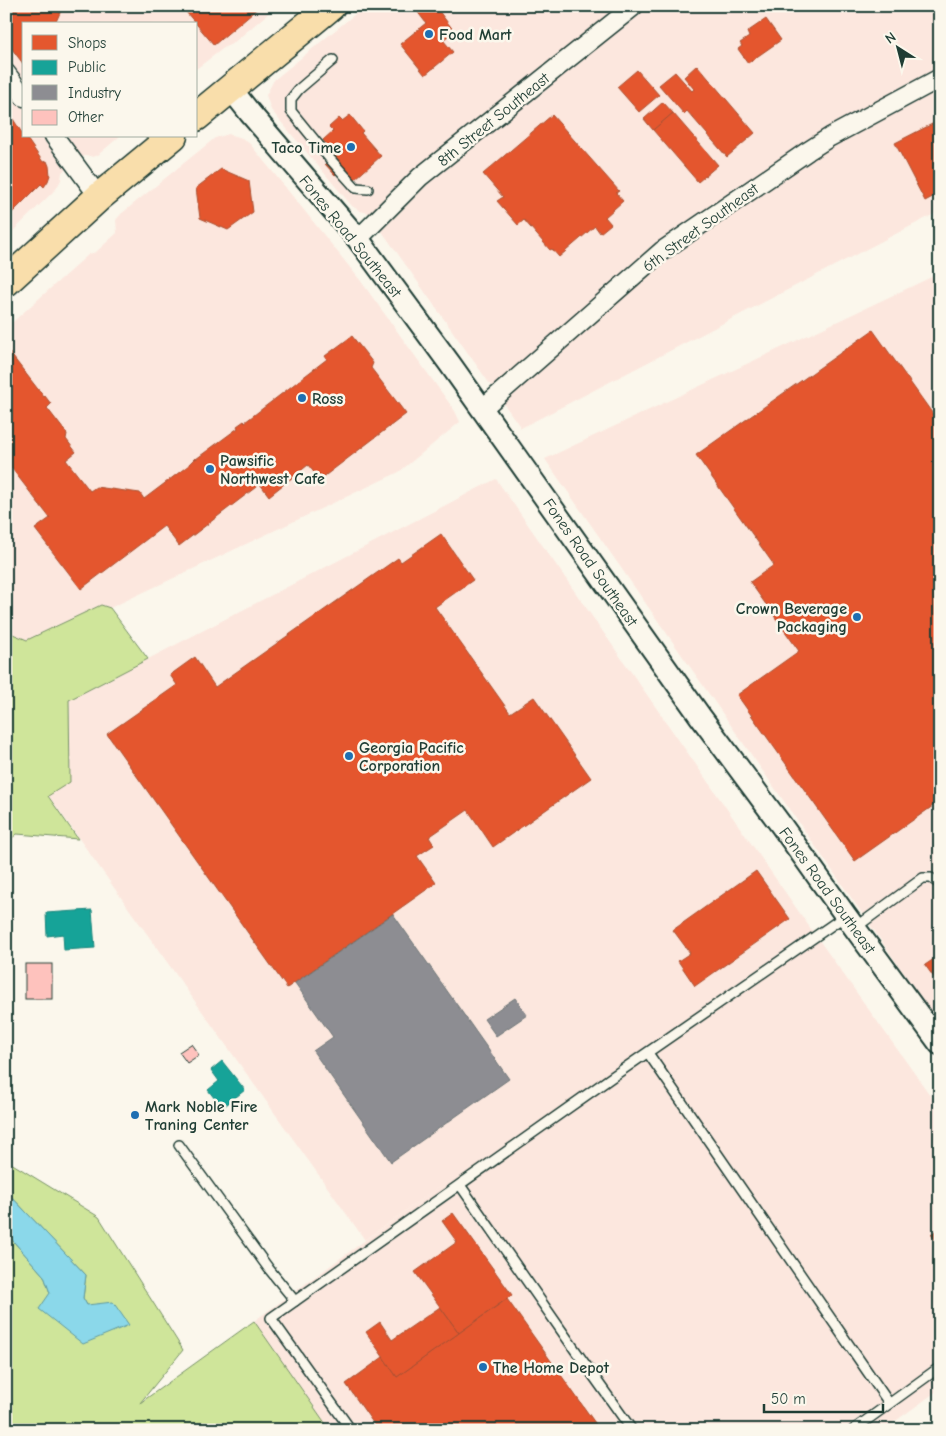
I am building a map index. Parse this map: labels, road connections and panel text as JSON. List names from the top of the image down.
{
  "streets": {
    "street": ["8th Street Southeast", "6th Street Southeast", "Fones Road Southeast"]
  },
  "crossings": [
    ["8th Street Southeast", "Fones Road Southeast"],
    ["6th Street Southeast", "Fones Road Southeast"]
  ],
  "places": [
    "Food Mart",
    "Taco Time",
    "Ross",
    "Pawsific Northwest Cafe",
    "Crown Beverage Packaging",
    "Georgia Pacific Corporation",
    "Mark Noble Fire Traning Center",
    "The Home Depot"
  ],
  "legend": [
    "Shops",
    "Public",
    "Industry",
    "Other"
  ],
  "scale_bar": "50 m",
  "north": "top left"
}
